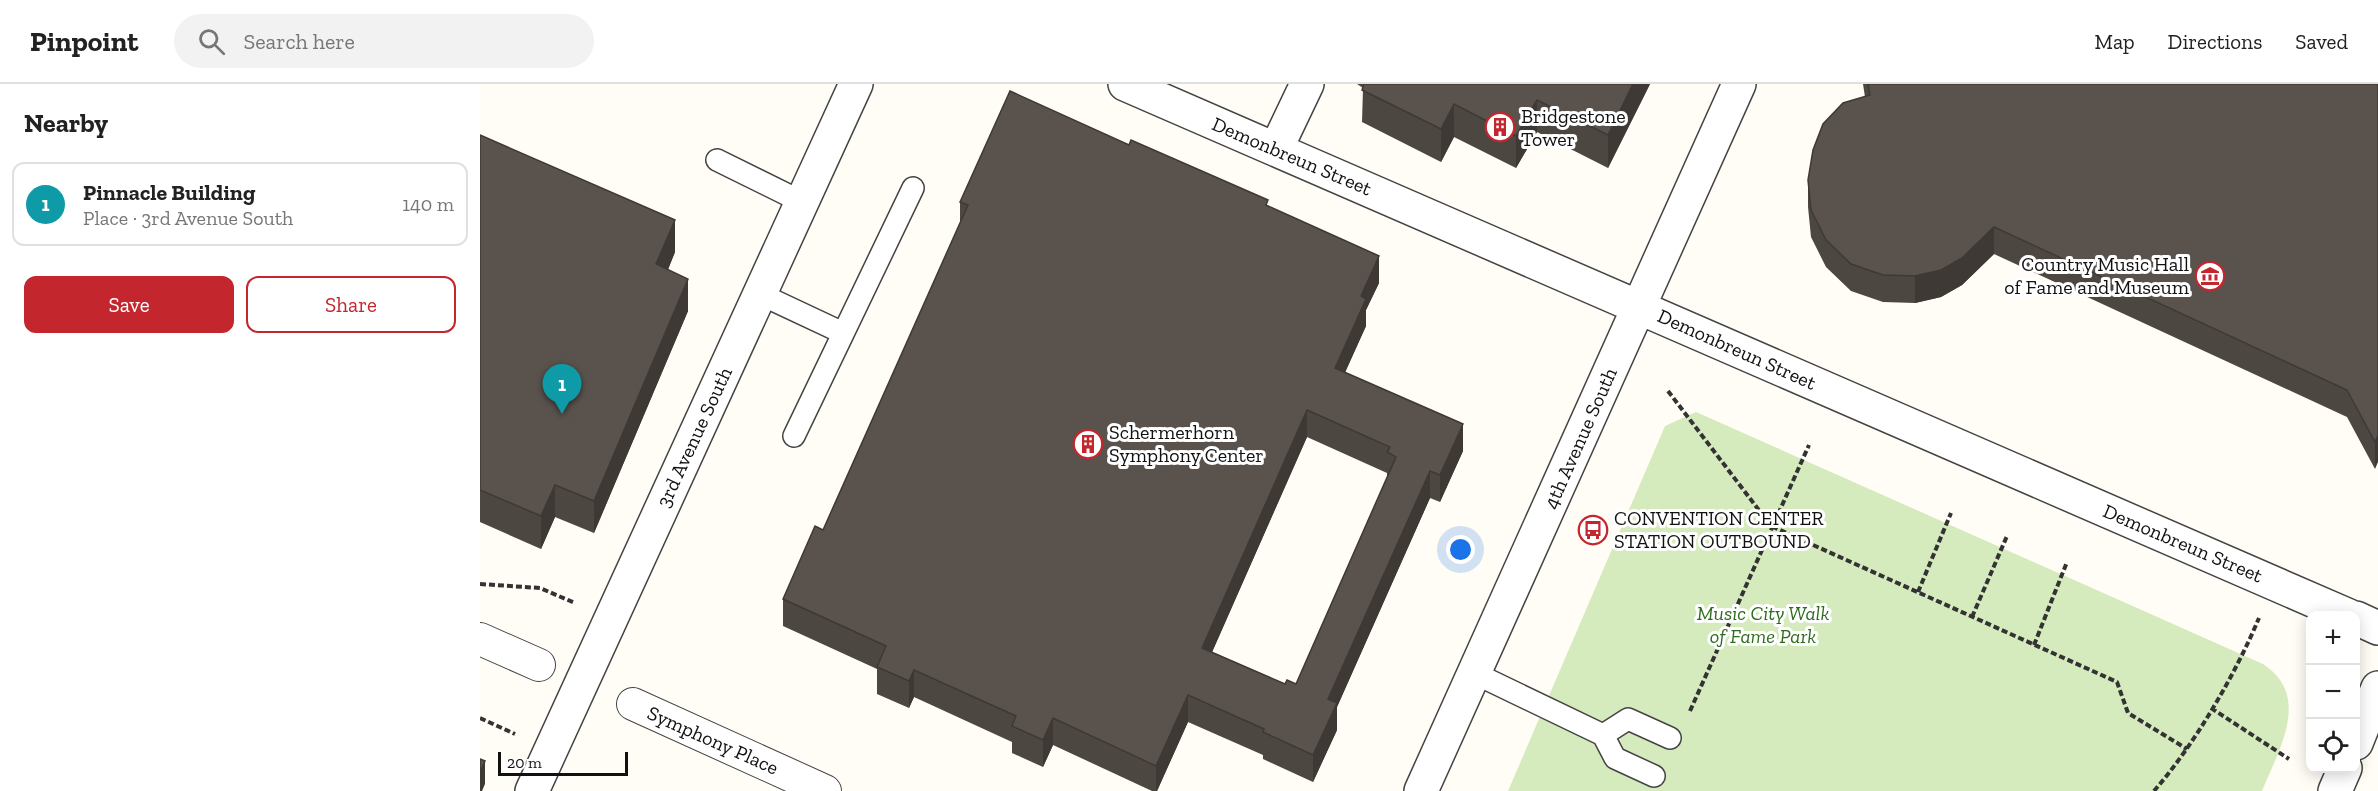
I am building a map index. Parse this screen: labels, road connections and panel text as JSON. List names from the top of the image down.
{
  "streets": {
    "street": [
      "Demonbreun Street",
      "3rd Avenue South",
      "4th Avenue South",
      "Symphony Place"
    ]
  },
  "crossings": [
    ["Demonbreun Street", "4th Avenue South"]
  ],
  "parks": ["Music City Walk of Fame Park"],
  "places": {
    "building": ["Bridgestone Tower", "Schermerhorn Symphony Center"],
    "museum": ["Country Music Hall of Fame and Museum"],
    "bus stop": ["CONVENTION CENTER STATION OUTBOUND"]
  },
  "scale_bar": "20 m",
  "page": {
    "header": "Pinpoint",
    "search": "Search here",
    "nav": ["Map", "Directions", "Saved"],
    "heading": "Nearby",
    "list": [
      {
        "mark": "1",
        "name": "Pinnacle Building",
        "note": "Place · 3rd Avenue South",
        "value": "140 m"
      }
    ],
    "buttons": ["Save", "Share"],
    "pins": "1",
    "map_buttons": ["+", "−"],
    "scale": "20 m"
  }
}
